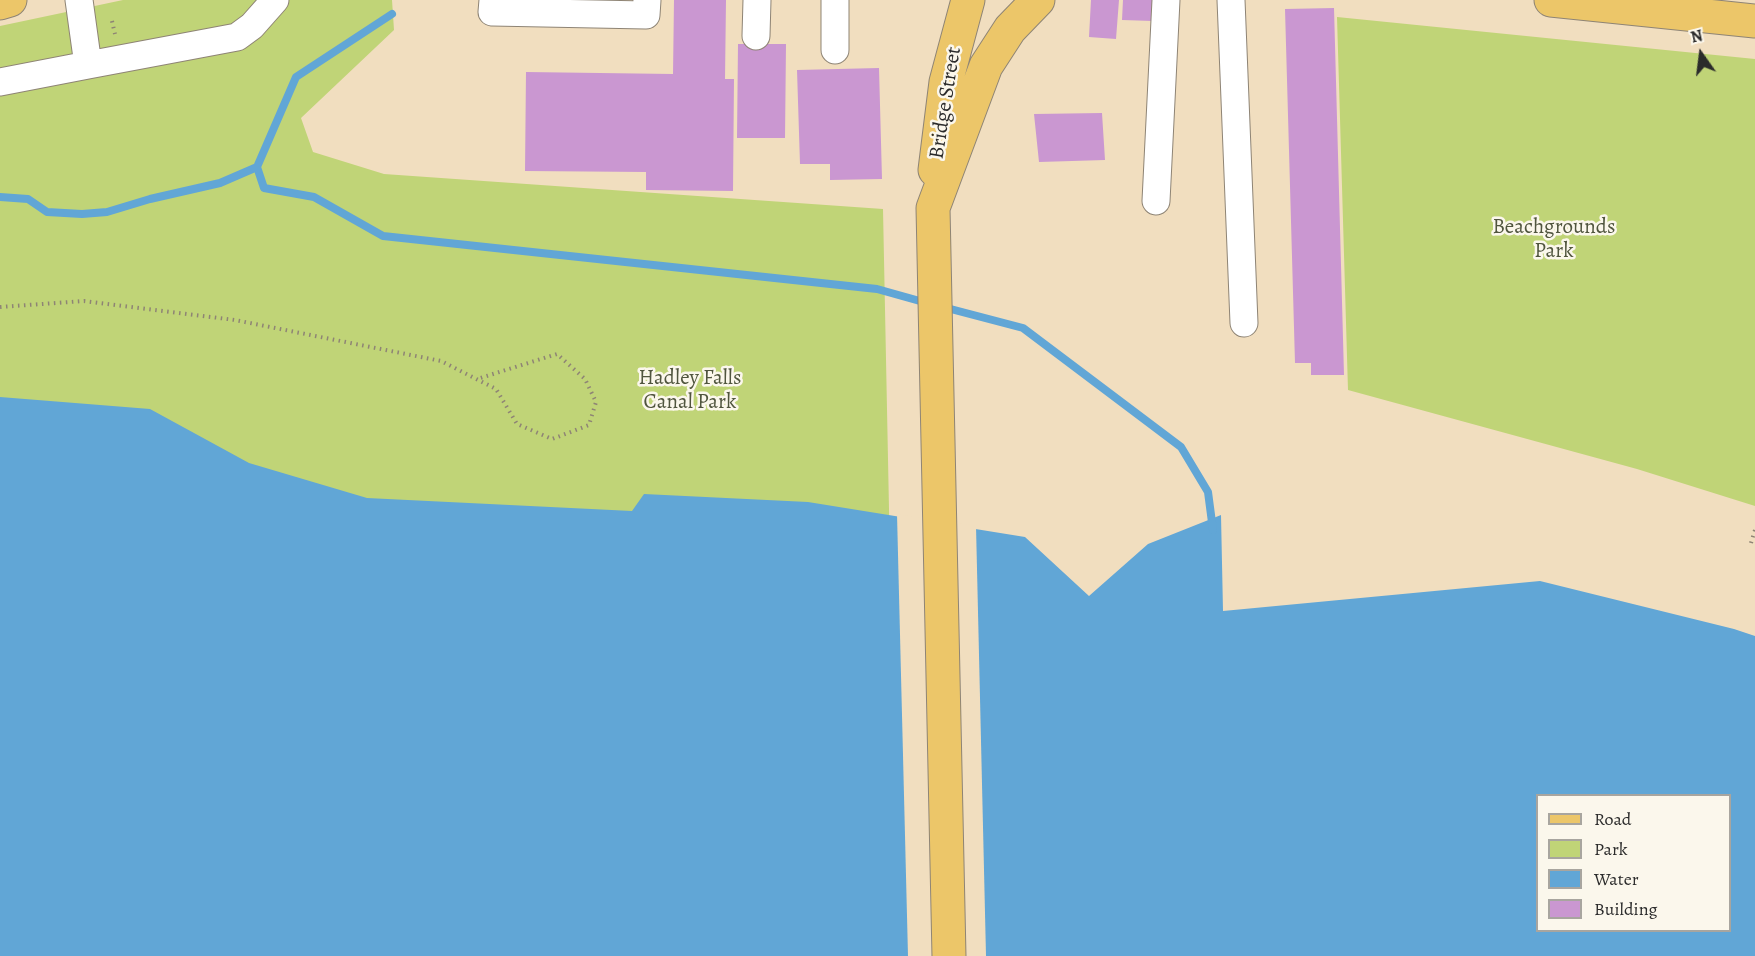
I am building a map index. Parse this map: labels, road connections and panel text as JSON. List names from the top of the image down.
{
  "streets": {
    "main road": ["Bridge Street"]
  },
  "parks": ["Beachgrounds Park", "Hadley Falls Canal Park"],
  "legend": [
    "Road",
    "Park",
    "Water",
    "Building"
  ],
  "north": "top"
}
